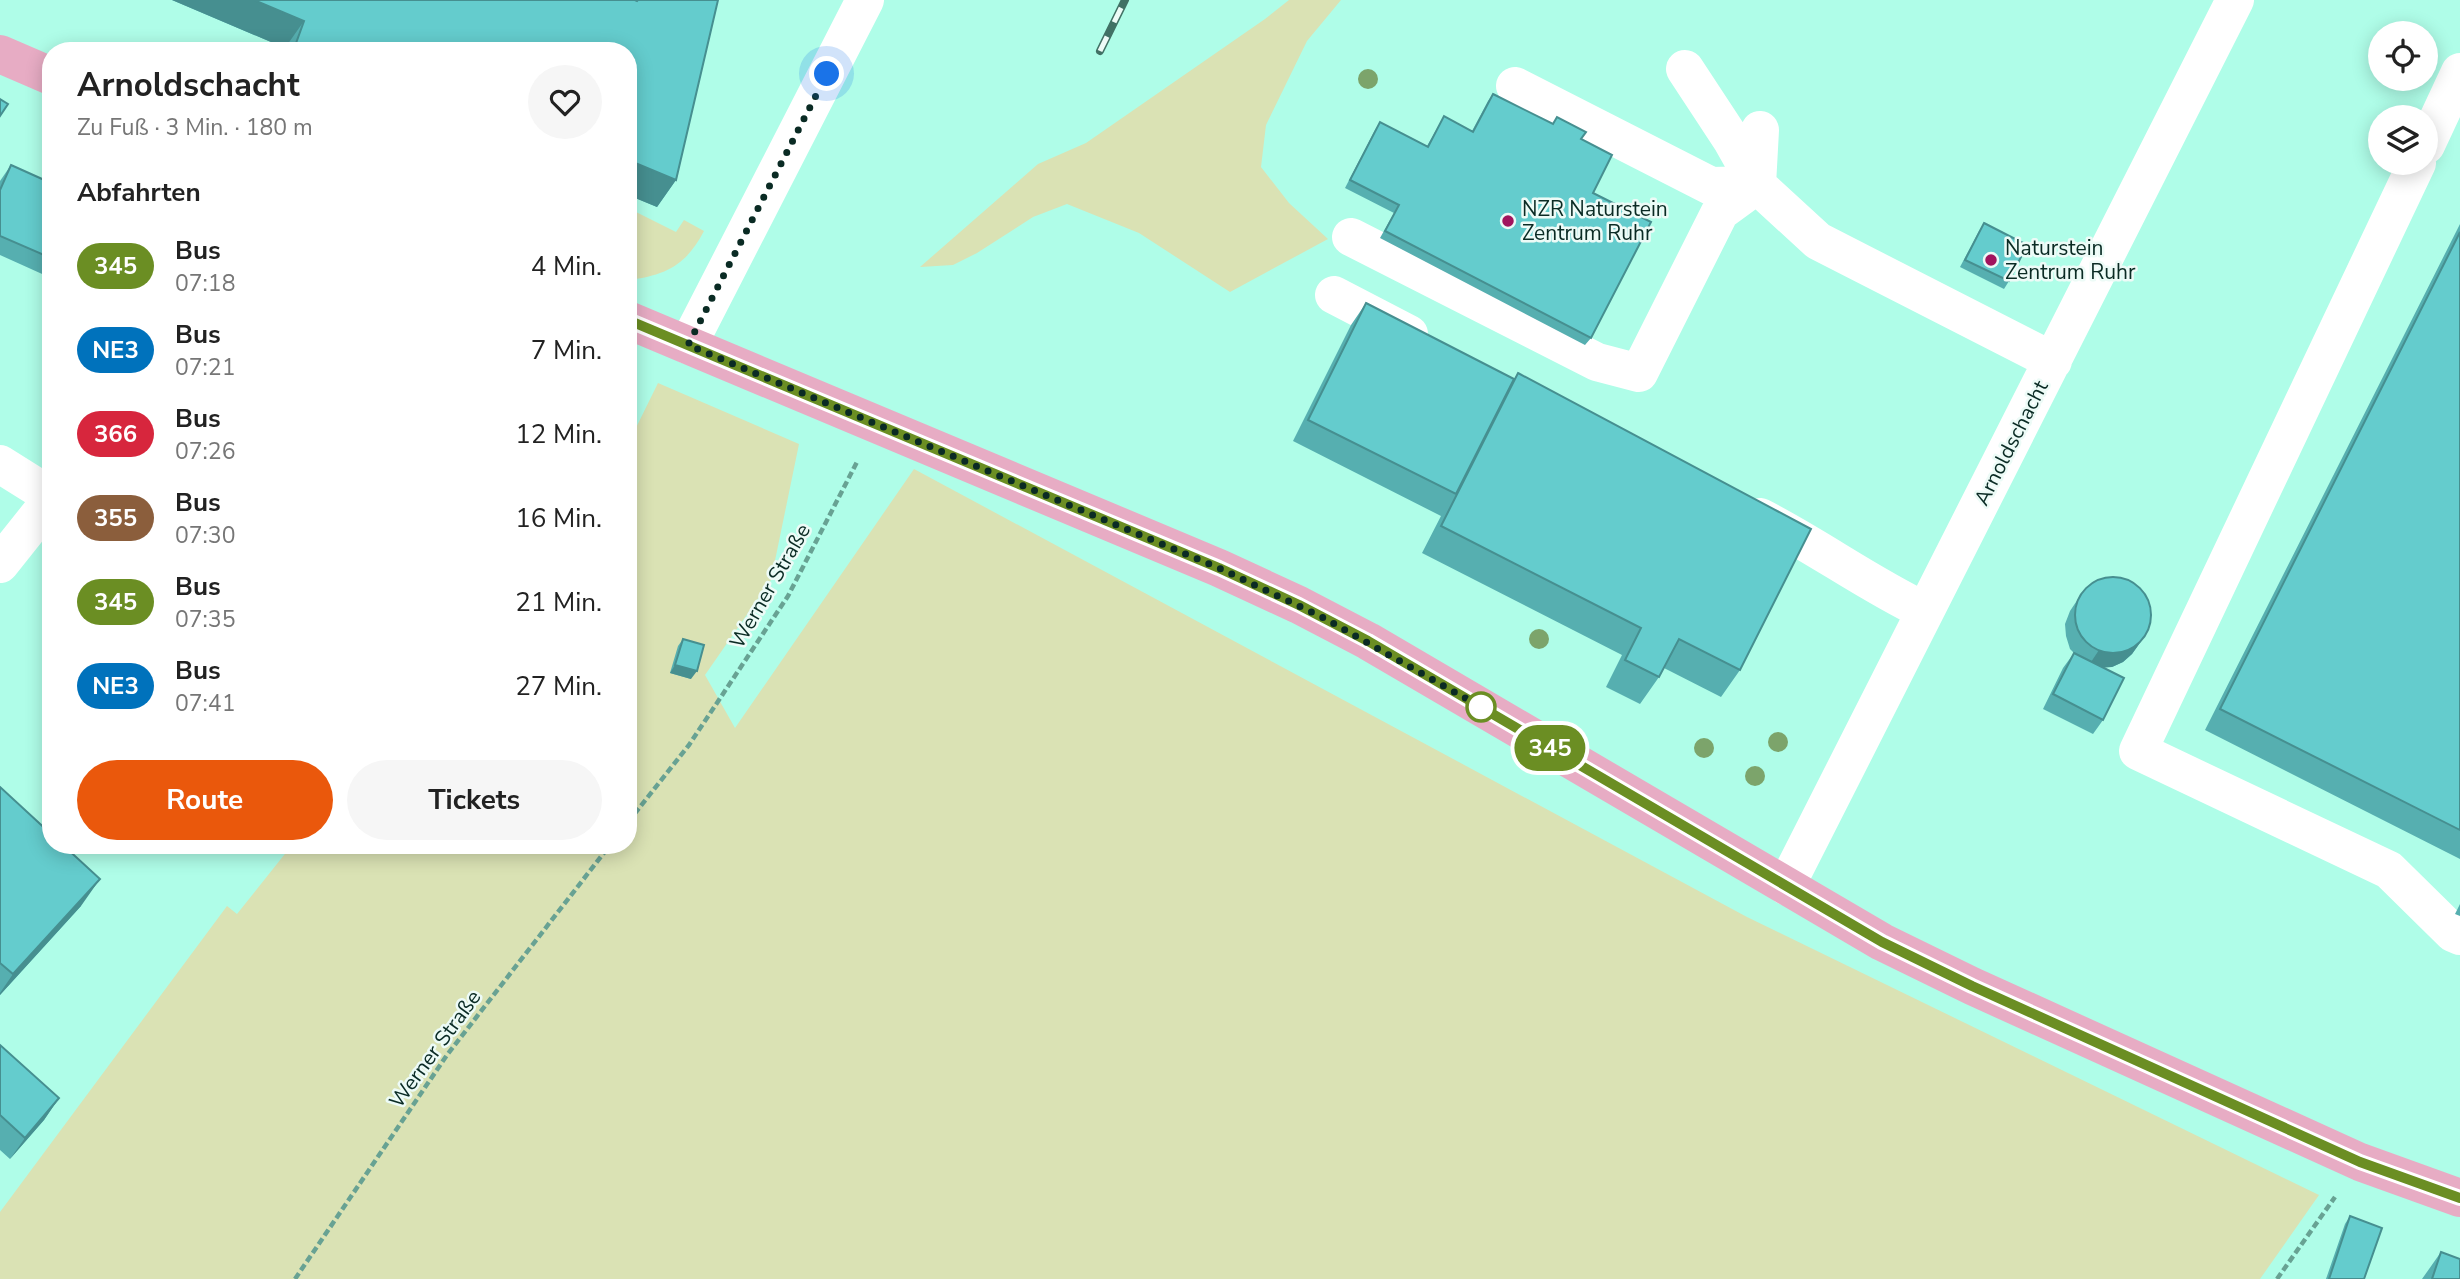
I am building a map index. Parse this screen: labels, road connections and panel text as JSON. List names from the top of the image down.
{
  "streets": {
    "street": ["Arnoldschacht"],
    "path": ["Werner Straße"]
  },
  "places": ["NZR Naturstein Zentrum Ruhr", "Naturstein Zentrum Ruhr"],
  "lines": ["bus line 345"],
  "page": {
    "on_map": "345",
    "heading": [
      ["Arnoldschacht", "Zu Fuß · 3 Min. · 180 m"],
      "Abfahrten"
    ],
    "list": [
      {
        "mark": "345",
        "name": "Bus",
        "note": "07:18",
        "value": "4 Min."
      },
      {
        "mark": "NE3",
        "name": "Bus",
        "note": "07:21",
        "value": "7 Min."
      },
      {
        "mark": "366",
        "name": "Bus",
        "note": "07:26",
        "value": "12 Min."
      },
      {
        "mark": "355",
        "name": "Bus",
        "note": "07:30",
        "value": "16 Min."
      },
      {
        "mark": "345",
        "name": "Bus",
        "note": "07:35",
        "value": "21 Min."
      },
      {
        "mark": "NE3",
        "name": "Bus",
        "note": "07:41",
        "value": "27 Min."
      }
    ],
    "buttons": ["Route", "Tickets"]
  }
}
